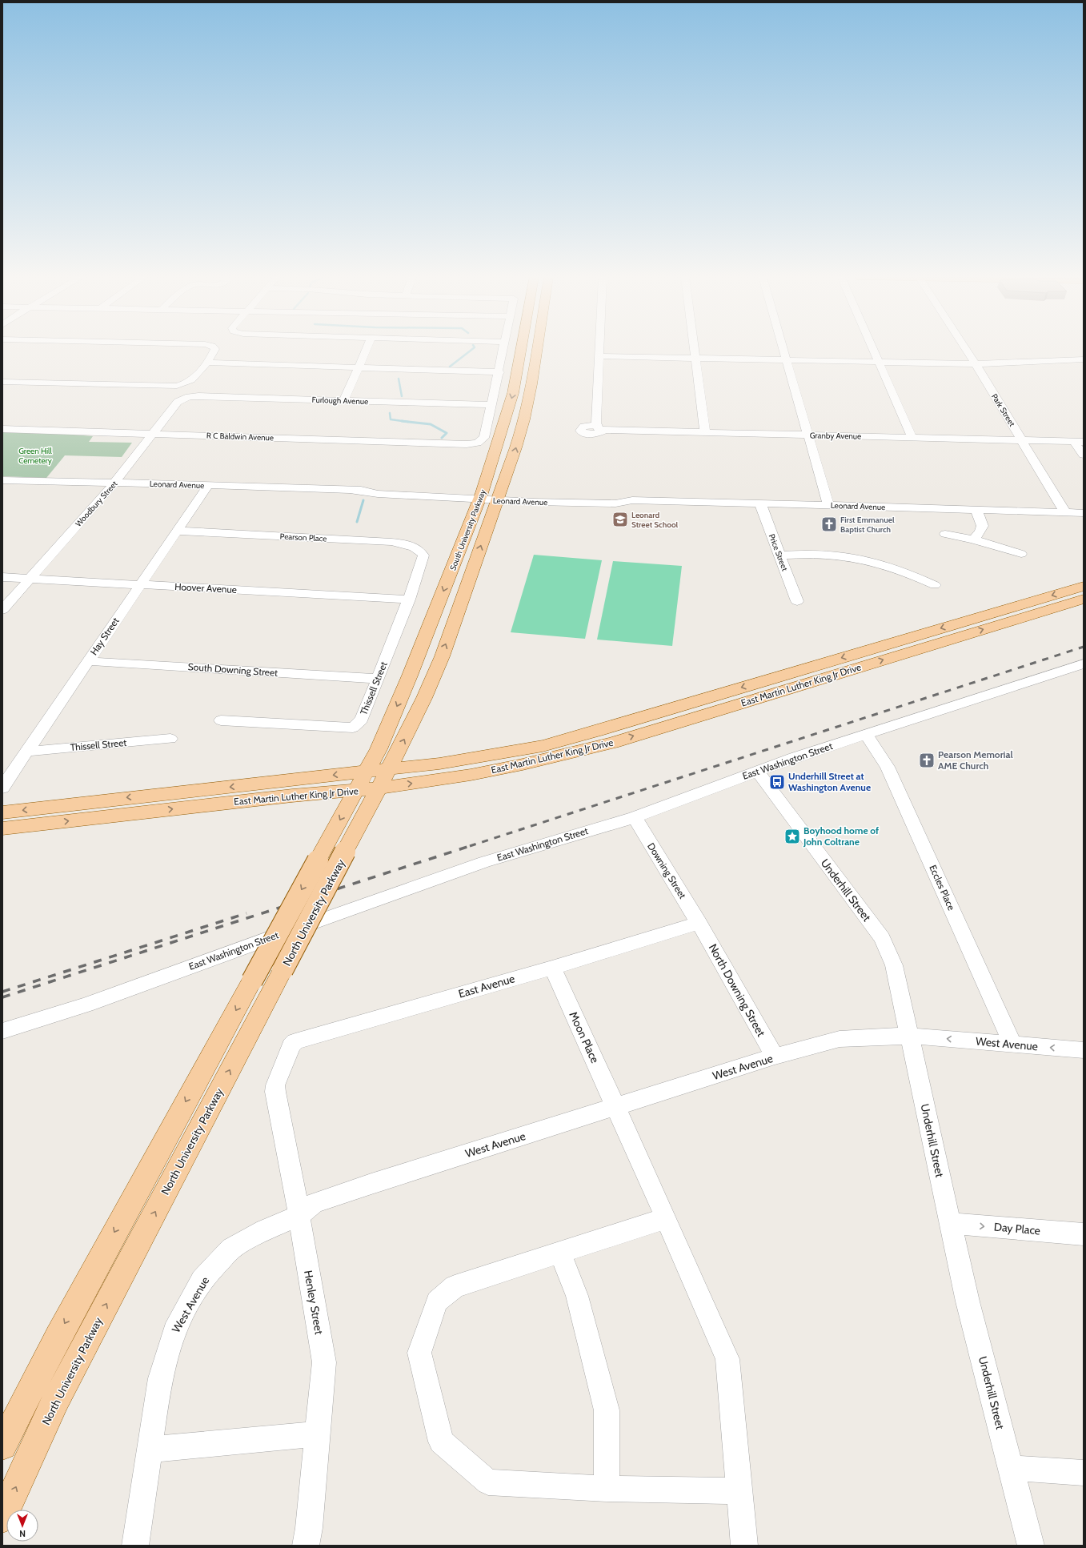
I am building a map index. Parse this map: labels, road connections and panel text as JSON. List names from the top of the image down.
{
  "streets": {
    "main road": ["South University Parkway", "East Martin Luther King Jr Drive", "North University Parkway"],
    "street": [
      "Furlough Avenue",
      "Park Street",
      "Granby Avenue",
      "R C Baldwin Avenue",
      "Leonard Avenue",
      "Woodbury Street",
      "Pearson Place",
      "Price Street",
      "Hoover Avenue",
      "Hay Street",
      "South Downing Street",
      "Thissell Street",
      "East Washington Street",
      "Downing Street",
      "Eccles Place",
      "Underhill Street",
      "East Avenue",
      "North Downing Street",
      "Moon Place",
      "West Avenue",
      "Day Place",
      "Henley Street"
    ]
  },
  "crossings": [
    ["Furlough Avenue", "R C Baldwin Avenue"],
    ["Furlough Avenue", "Woodbury Street"],
    ["Park Street", "Granby Avenue"],
    ["Park Street", "Leonard Avenue"],
    ["R C Baldwin Avenue", "Woodbury Street"],
    ["Leonard Avenue", "Woodbury Street"],
    ["Leonard Avenue", "South University Parkway"],
    ["Leonard Avenue", "Price Street"],
    ["Leonard Avenue", "Hay Street"],
    ["Woodbury Street", "Hoover Avenue"],
    ["South University Parkway", "East Martin Luther King Jr Drive"],
    ["South University Parkway", "North University Parkway"],
    ["Pearson Place", "Hay Street"],
    ["Pearson Place", "Thissell Street"],
    ["Hoover Avenue", "Hay Street"],
    ["Hoover Avenue", "Thissell Street"],
    ["Hay Street", "South Downing Street"],
    ["Hay Street", "Thissell Street"],
    ["South Downing Street", "Thissell Street"],
    ["East Martin Luther King Jr Drive", "North University Parkway"],
    ["East Washington Street", "Downing Street"],
    ["East Washington Street", "Eccles Place"],
    ["East Washington Street", "Underhill Street"],
    ["Downing Street", "East Avenue"],
    ["Downing Street", "North Downing Street"],
    ["Eccles Place", "West Avenue"],
    ["Underhill Street", "West Avenue"],
    ["Underhill Street", "Day Place"],
    ["East Avenue", "North Downing Street"],
    ["East Avenue", "Moon Place"],
    ["East Avenue", "Henley Street"],
    ["North Downing Street", "West Avenue"],
    ["Moon Place", "West Avenue"],
    ["West Avenue", "Henley Street"]
  ],
  "one_way": ["Day Place"],
  "parks": ["Green Hill Cemetery"],
  "places": {
    "school or university": ["Leonard Street School"],
    "church": ["First Emmanuel Baptist Church", "Pearson Memorial AME Church"],
    "bus stop": ["Underhill Street at Washington Avenue"],
    "place": ["Boyhood home of John Coltrane"]
  },
  "north": "bottom"
}
